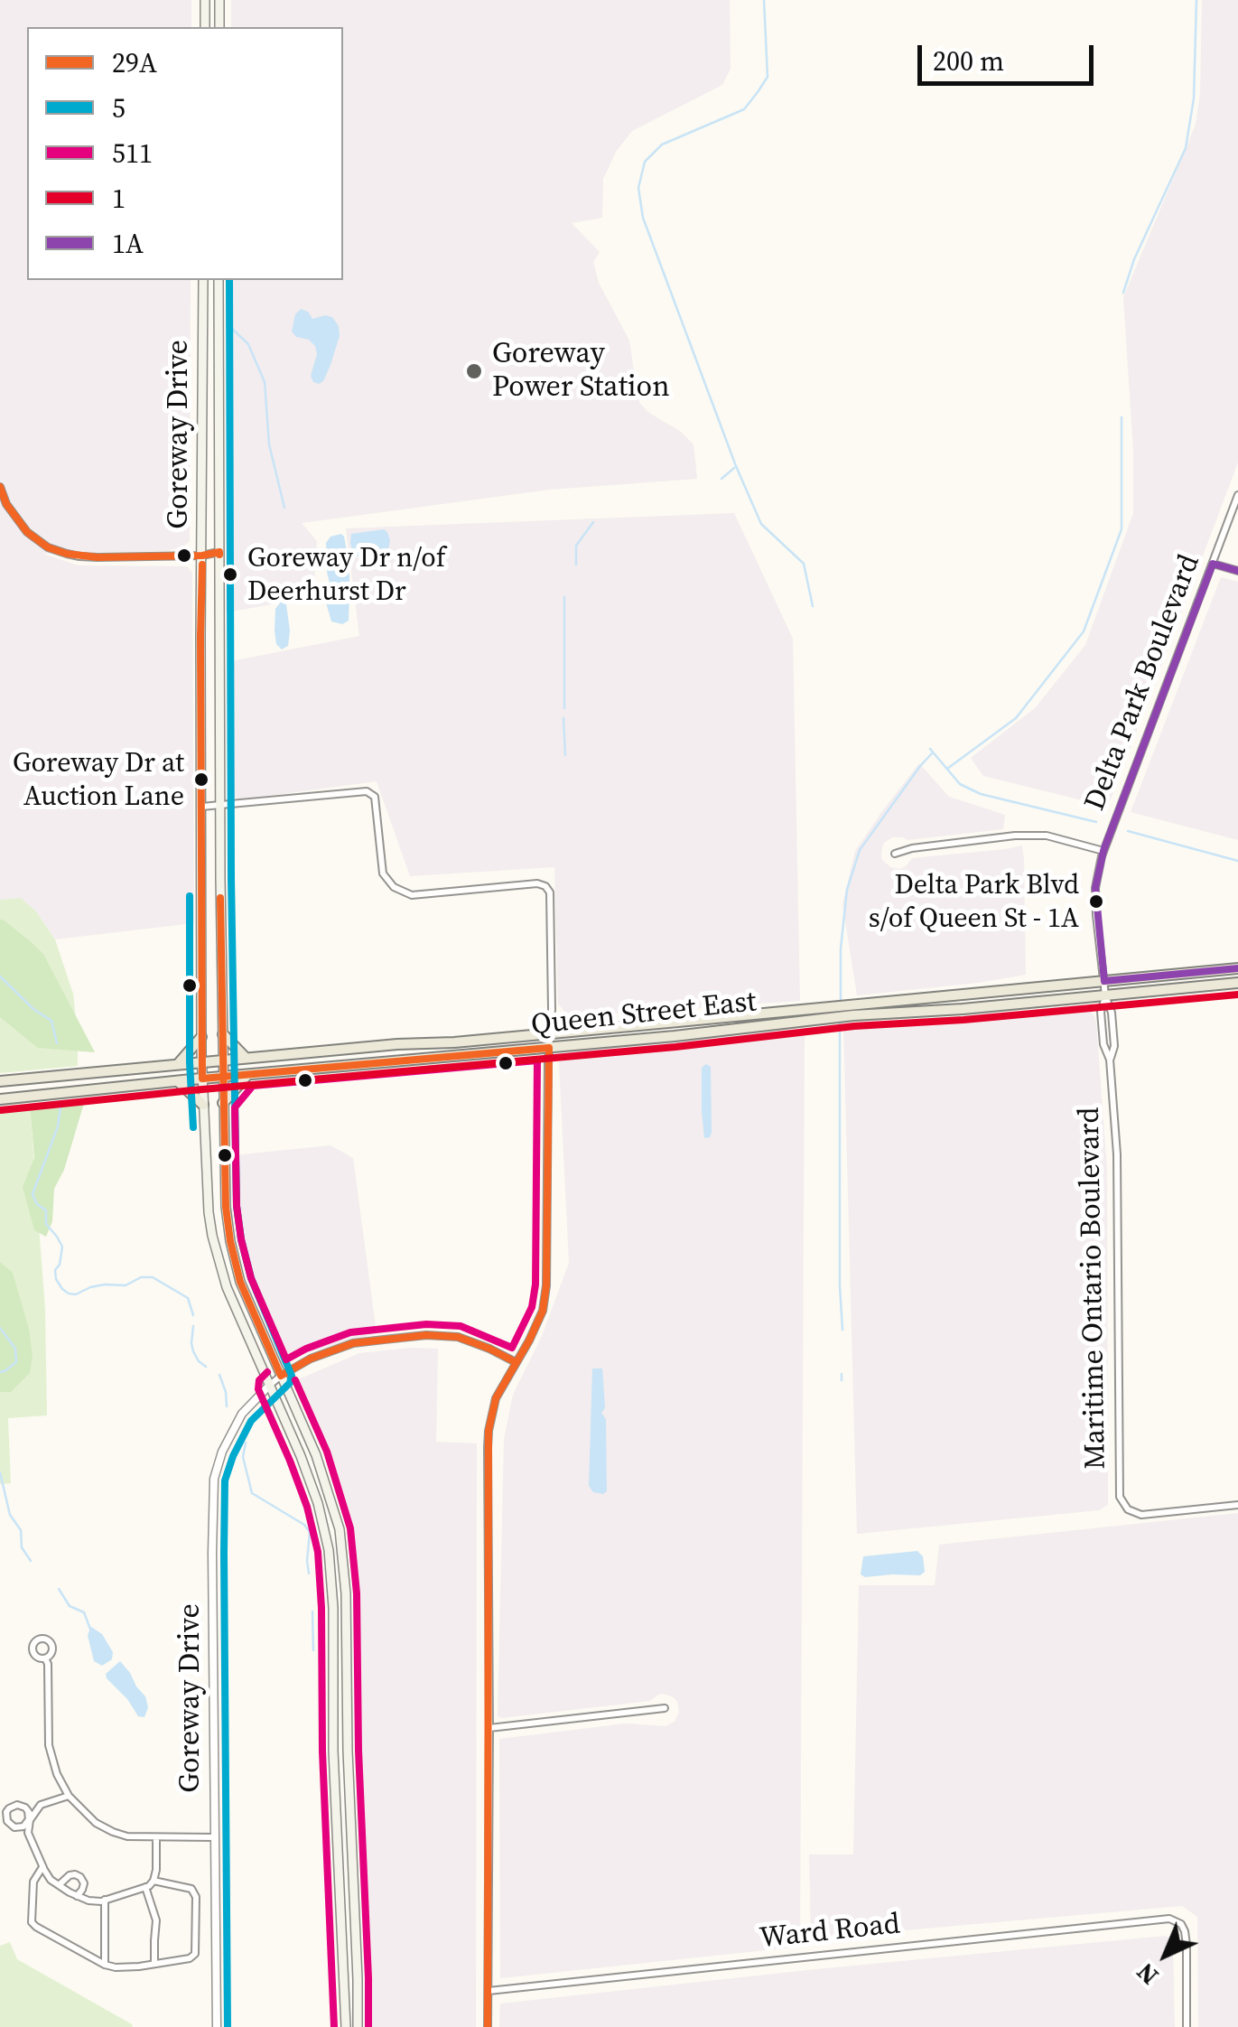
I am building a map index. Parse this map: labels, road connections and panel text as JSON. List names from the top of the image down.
{
  "streets": {
    "main road": ["Goreway Drive", "Queen Street East"],
    "street": ["Delta Park Boulevard", "Maritime Ontario Boulevard", "Ward Road"]
  },
  "crossings": [
    ["Goreway Drive", "Queen Street East"],
    ["Delta Park Boulevard", "Queen Street East"],
    ["Delta Park Boulevard", "Maritime Ontario Boulevard"],
    ["Queen Street East", "Maritime Ontario Boulevard"]
  ],
  "places": [
    "Goreway Power Station",
    "Goreway Dr n/of Deerhurst Dr",
    "Goreway Dr at Auction Lane",
    "Delta Park Blvd s/of Queen St - 1A"
  ],
  "lines": [
    "transit line 5",
    "transit line 29A",
    "transit line 1A",
    "transit line 1",
    "transit line 511"
  ],
  "legend": [
    "29A",
    "5",
    "511",
    "1",
    "1A"
  ],
  "scale_bar": "200 m",
  "north": "bottom left"
}
